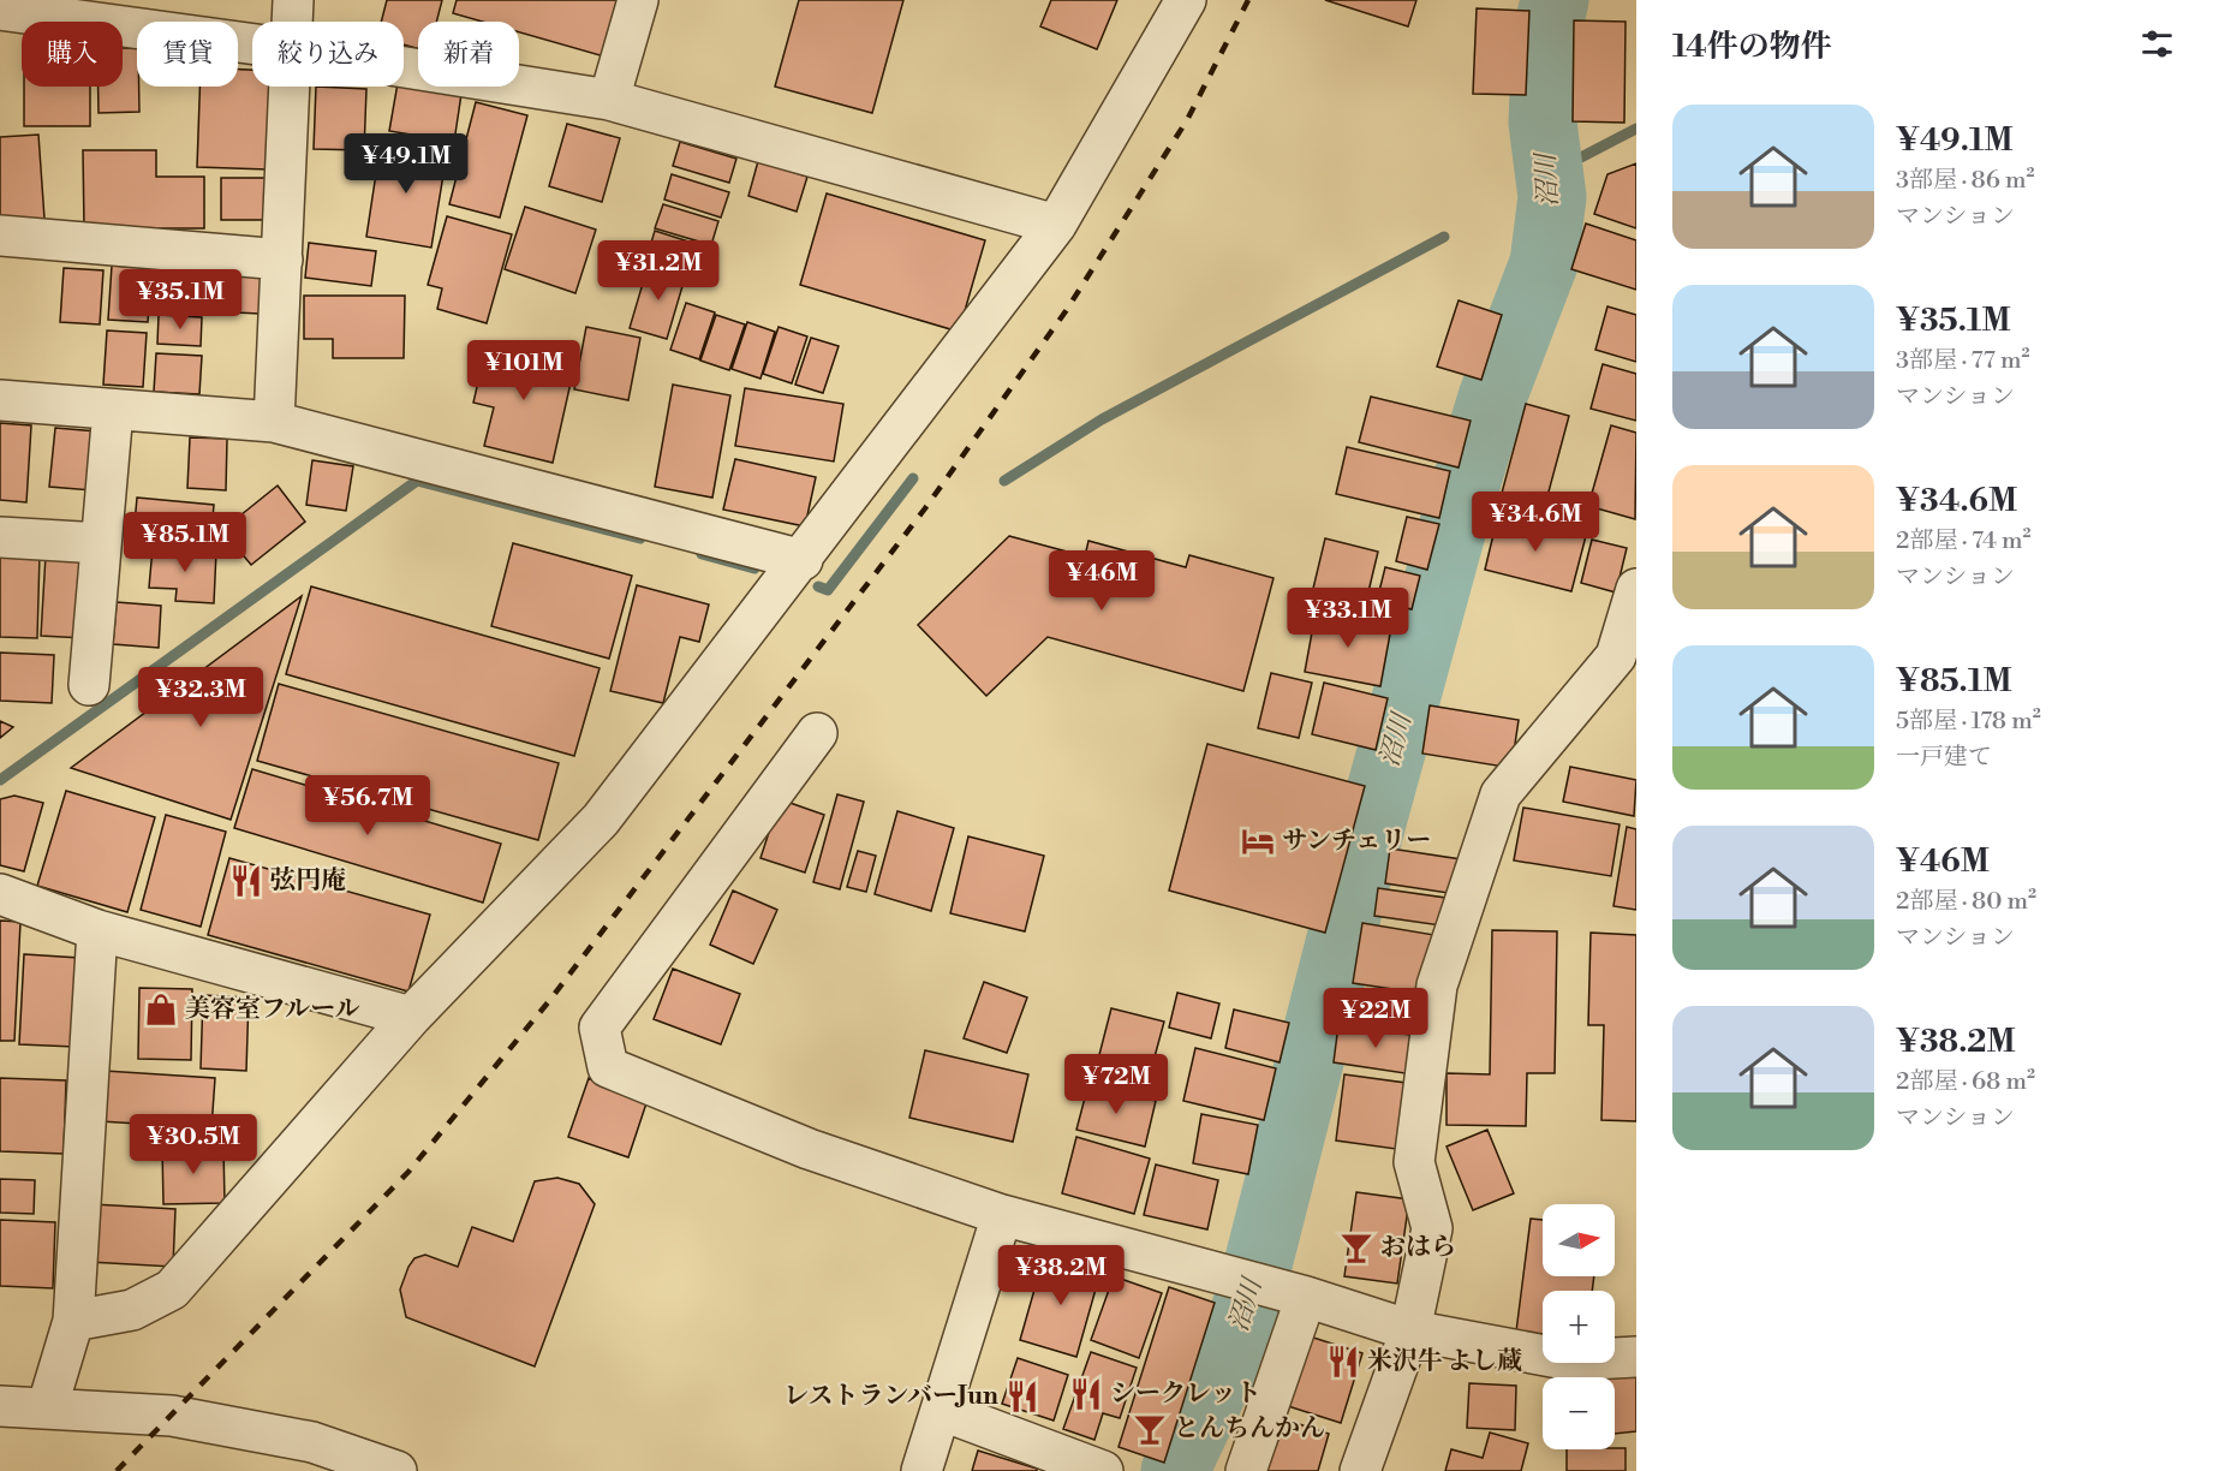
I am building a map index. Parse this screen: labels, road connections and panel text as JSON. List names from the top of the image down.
{
  "water": ["沼川"],
  "places": {
    "hotel": ["サンチェリー"],
    "restaurant": [
      "弦円庵",
      "米沢牛 よし蔵",
      "シークレット",
      "レストランバーJun"
    ],
    "shop": ["美容室フルール"],
    "bar": ["おはら", "とんちんかん"]
  },
  "north": "right",
  "page": {
    "heading": "14件の物件",
    "chip": [
      "購入",
      "賃貸",
      "絞り込み",
      "新着"
    ],
    "list": [
      {
        "name": "¥49.1M",
        "note": "3部屋 · 86 m² · マンション"
      },
      {
        "name": "¥35.1M",
        "note": "3部屋 · 77 m² · マンション"
      },
      {
        "name": "¥34.6M",
        "note": "2部屋 · 74 m² · マンション"
      },
      {
        "name": "¥85.1M",
        "note": "5部屋 · 178 m² · 一戸建て"
      },
      {
        "name": "¥46M",
        "note": "2部屋 · 80 m² · マンション"
      },
      {
        "name": "¥38.2M",
        "note": "2部屋 · 68 m² · マンション"
      }
    ],
    "price": [
      "¥49.1M",
      "¥31.2M",
      "¥35.1M",
      "¥101M",
      "¥34.6M",
      "¥85.1M",
      "¥46M",
      "¥33.1M",
      "¥32.3M",
      "¥56.7M",
      "¥22M",
      "¥72M",
      "¥30.5M",
      "¥38.2M"
    ],
    "map_buttons": ["+", "−"]
  }
}
